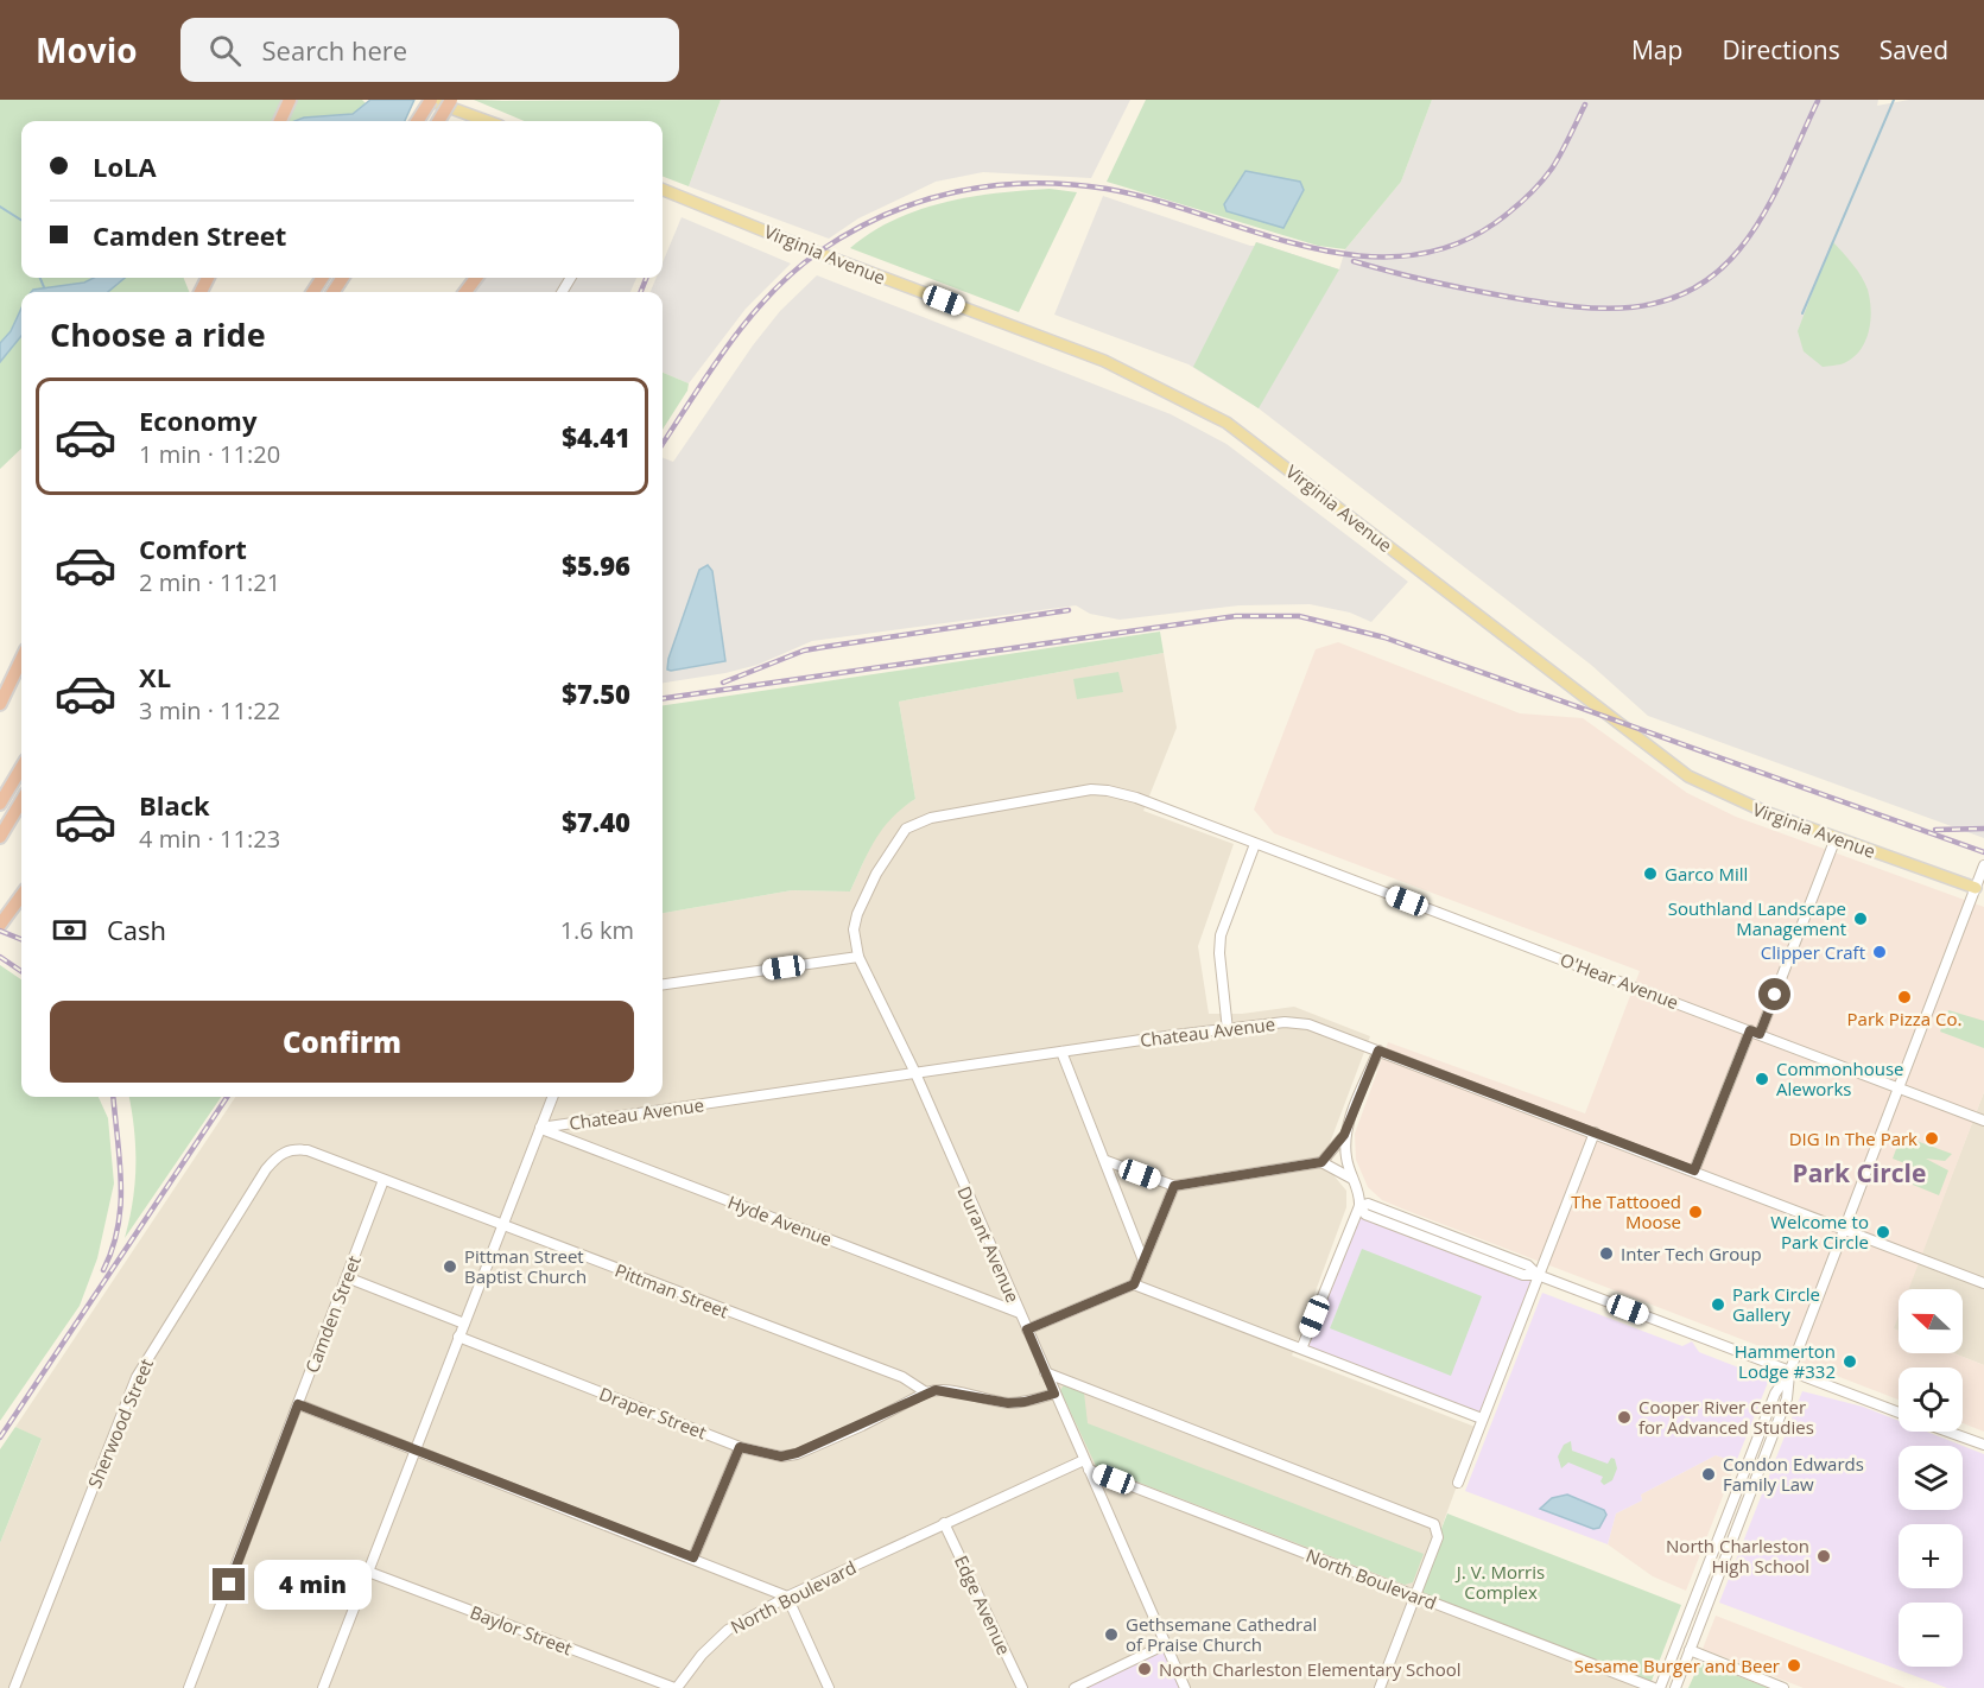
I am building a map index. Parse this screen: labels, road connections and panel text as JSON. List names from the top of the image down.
{
  "streets": {
    "main road": ["Virginia Avenue"],
    "street": [
      "O'Hear Avenue",
      "Chateau Avenue",
      "Hyde Avenue",
      "Durant Avenue",
      "Pittman Street",
      "Camden Street",
      "Draper Street",
      "Sherwood Street",
      "North Boulevard",
      "Edge Avenue",
      "Baylor Street"
    ]
  },
  "crossings": [
    ["O'Hear Avenue", "Durant Avenue"],
    ["Chateau Avenue", "Hyde Avenue"],
    ["Chateau Avenue", "Durant Avenue"],
    ["Hyde Avenue", "Durant Avenue"],
    ["Durant Avenue", "Pittman Street"],
    ["Durant Avenue", "North Boulevard"],
    ["Pittman Street", "Camden Street"],
    ["Pittman Street", "Draper Street"],
    ["Pittman Street", "Sherwood Street"],
    ["North Boulevard", "Edge Avenue"],
    ["North Boulevard", "Baylor Street"]
  ],
  "districts": ["Park Circle"],
  "parks": ["J. V. Morris Complex"],
  "places": [
    "Garco Mill",
    "Southland Landscape Management",
    "Clipper Craft",
    "Park Pizza Co.",
    "Commonhouse Aleworks",
    "DIG In The Park",
    "The Tattooed Moose",
    "Welcome to Park Circle",
    "Inter Tech Group",
    "Pittman Street Baptist Church",
    "Park Circle Gallery",
    "Hammerton Lodge #332",
    "Cooper River Center for Advanced Studies",
    "Condon Edwards Family Law",
    "North Charleston High School",
    "Gethsemane Cathedral of Praise Church",
    "Sesame Burger and Beer",
    "North Charleston Elementary School"
  ],
  "north": "left",
  "page": {
    "header": "Movio",
    "search": "Search here",
    "nav": ["Map", "Directions", "Saved"],
    "banner": ["LoLA", "Camden Street"],
    "heading": "Choose a ride",
    "list": [
      {
        "name": "Economy",
        "note": "1 min · 11:20",
        "value": "$4.41"
      },
      {
        "name": "Comfort",
        "note": "2 min · 11:21",
        "value": "$5.96"
      },
      {
        "name": "XL",
        "note": "3 min · 11:22",
        "value": "$7.50"
      },
      {
        "name": "Black",
        "note": "4 min · 11:23",
        "value": "$7.40"
      }
    ],
    "pay": ["Cash", "1.6 km"],
    "buttons": "Confirm",
    "map_buttons": ["+", "−"],
    "bubble": "4 min"
  }
}
